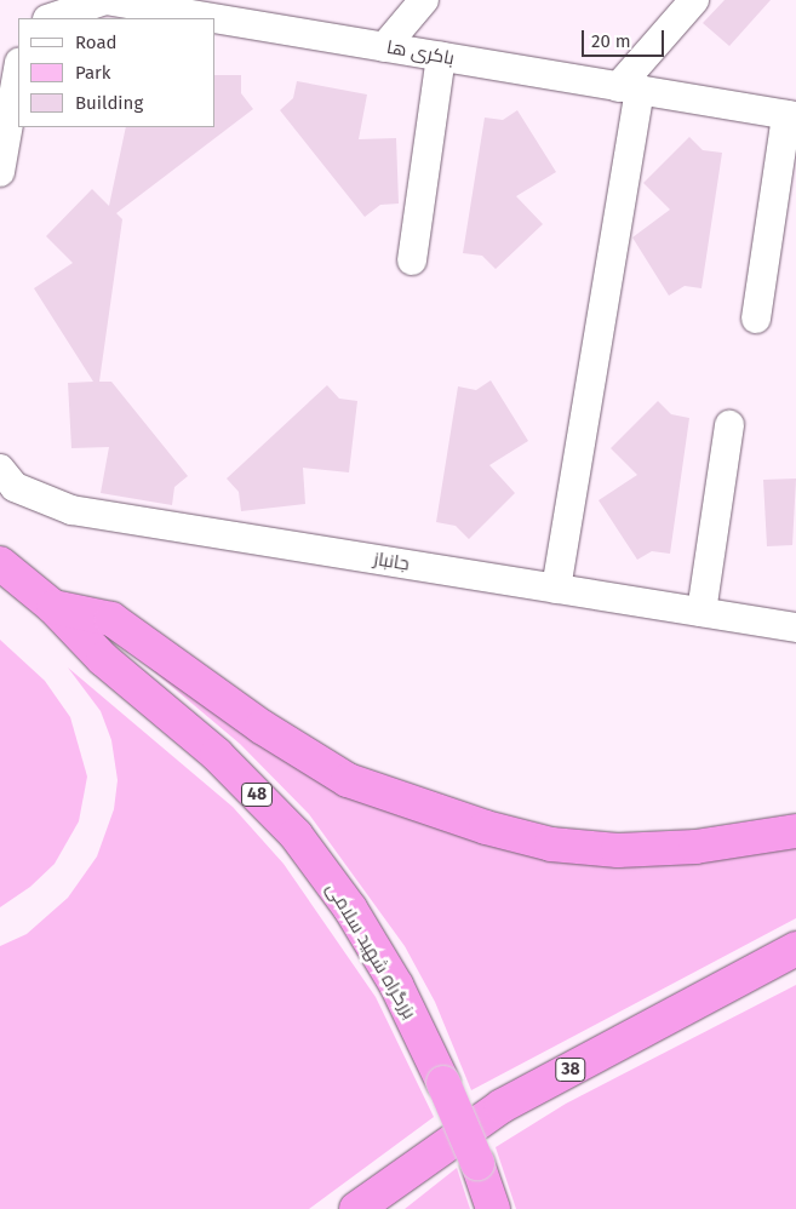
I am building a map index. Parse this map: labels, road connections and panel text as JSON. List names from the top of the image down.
{
  "streets": {
    "highway": ["48", "بزرگراه شهید سلامی", "38"],
    "street": ["باکری ها", "جانباز"]
  },
  "legend": ["Road", "Park", "Building"],
  "scale_bar": "20 m"
}
